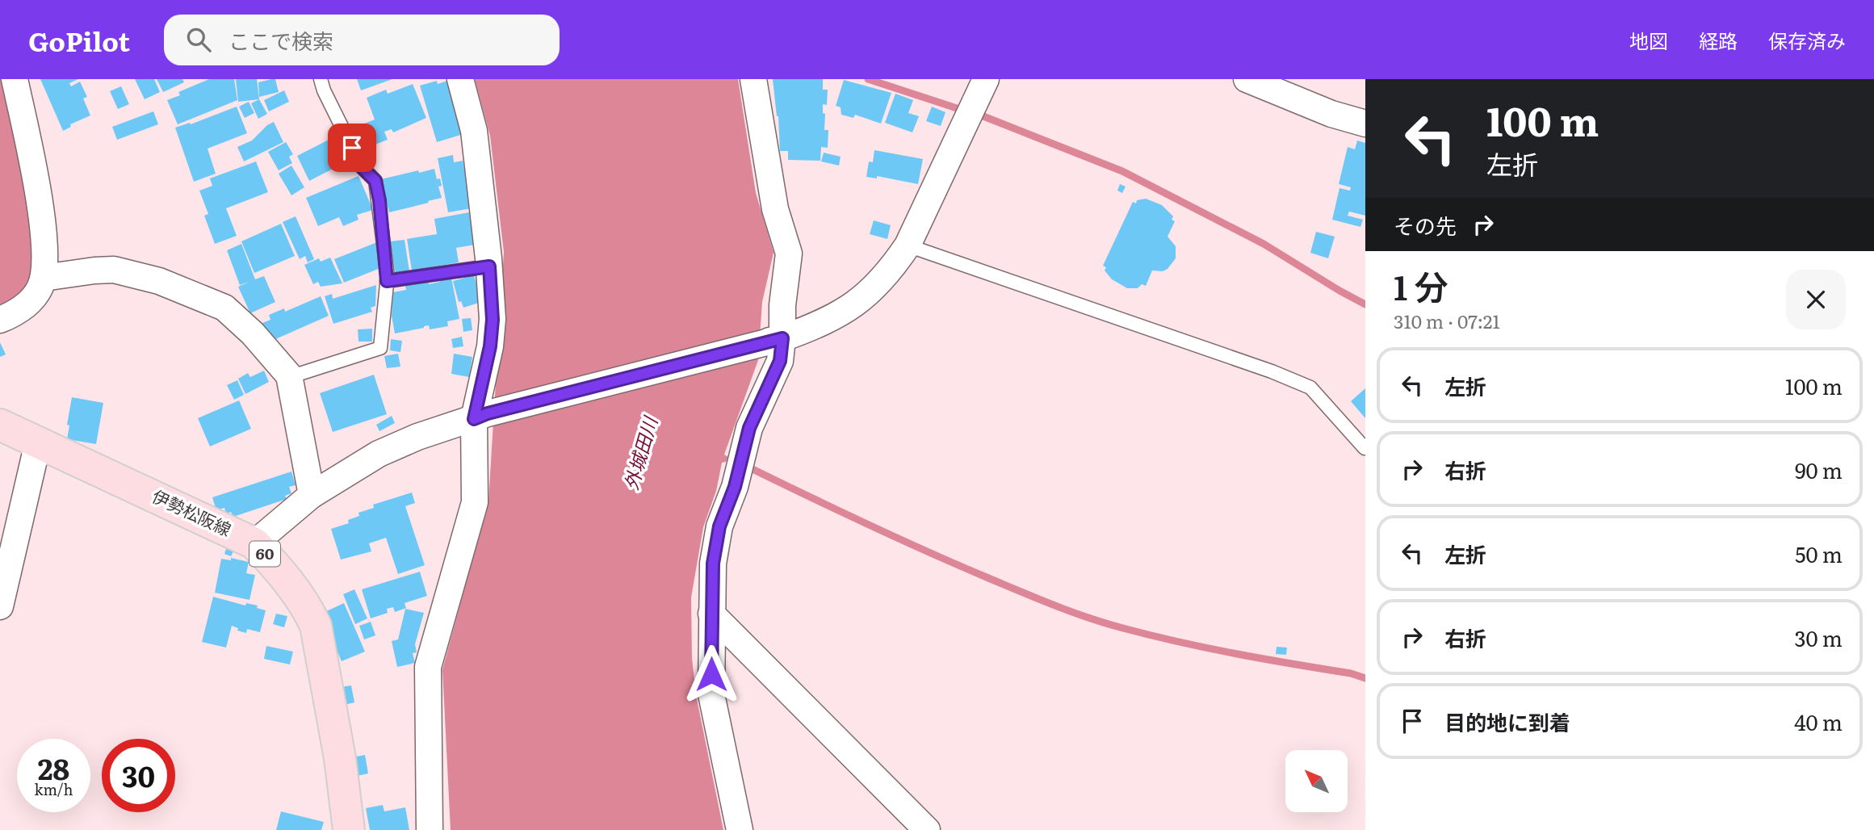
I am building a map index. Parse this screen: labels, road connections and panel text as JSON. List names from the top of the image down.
{
  "streets": {
    "main road": ["伊勢松阪線", "60"]
  },
  "water": ["外城田川"],
  "north": "top left",
  "page": {
    "header": "GoPilot",
    "search": "ここで検索",
    "nav": ["地図", "経路", "保存済み"],
    "turn": ["100 m", "左折"],
    "then": "その先",
    "heading": ["1 分", "310 m · 07:21"],
    "list": [
      {
        "name": "左折",
        "value": "100 m"
      },
      {
        "name": "右折",
        "value": "90 m"
      },
      {
        "name": "左折",
        "value": "50 m"
      },
      {
        "name": "右折",
        "value": "30 m"
      },
      {
        "name": "目的地に到着",
        "value": "40 m"
      }
    ],
    "speed": "28 km/h",
    "limit": "30"
  }
}
